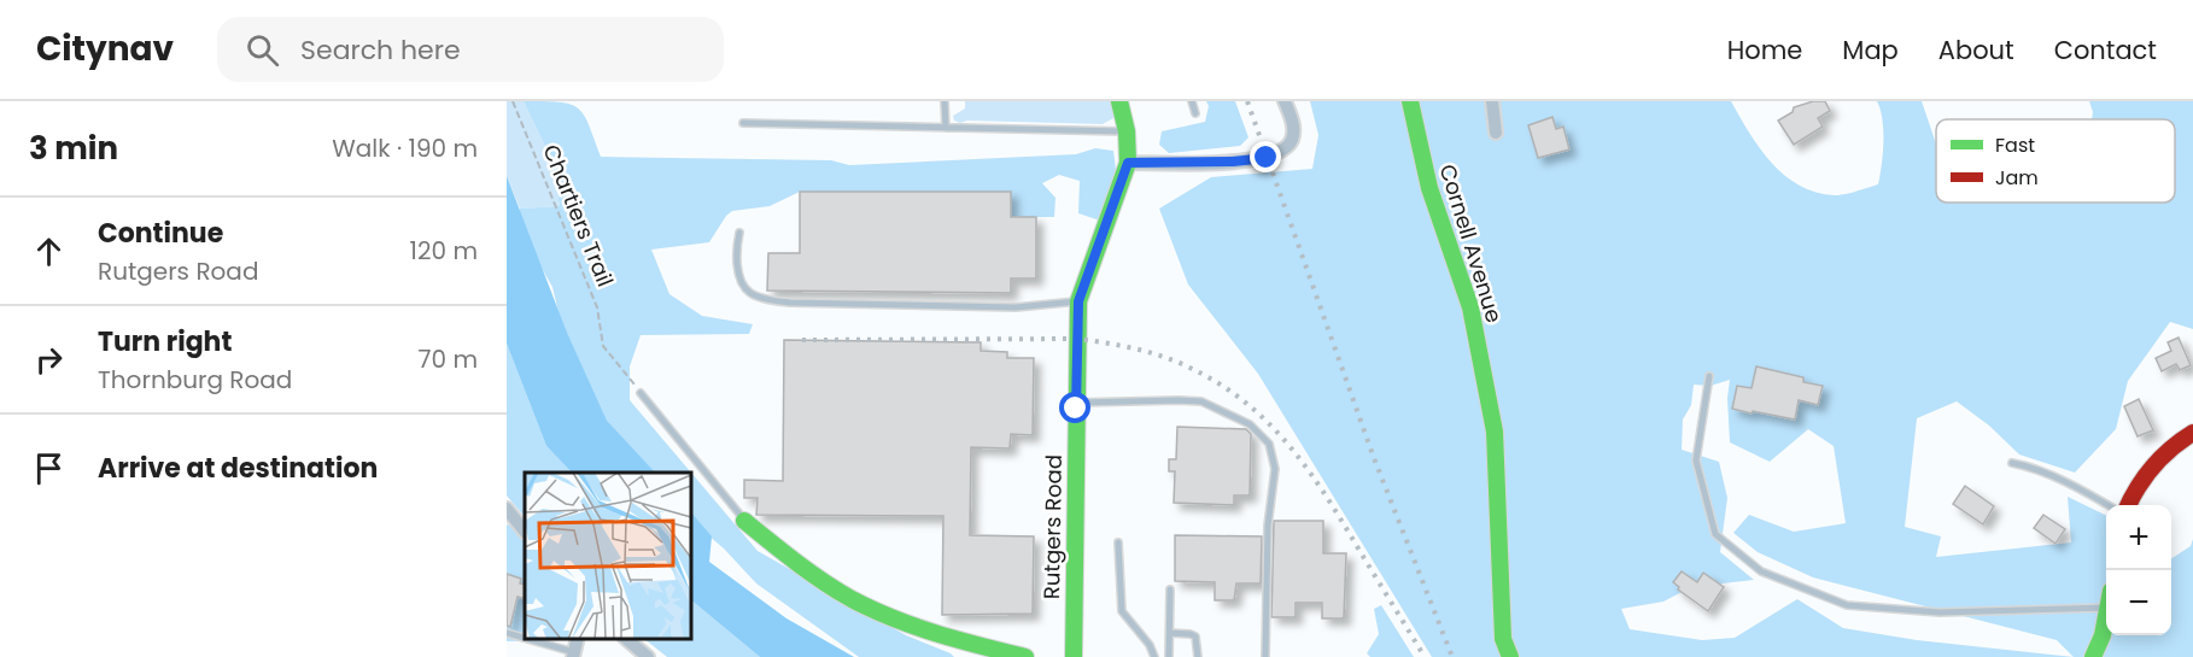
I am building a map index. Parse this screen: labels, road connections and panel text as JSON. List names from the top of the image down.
{
  "streets": {
    "street": ["Cornell Avenue", "Rutgers Road"],
    "path": ["Chartiers Trail"]
  },
  "legend": ["Fast", "Jam"],
  "page": {
    "header": "Citynav",
    "search": "Search here",
    "nav": [
      "Home",
      "Map",
      "About",
      "Contact"
    ],
    "heading": ["3 min", "Walk · 190 m"],
    "list": [
      ["Continue", "Rutgers Road", "120 m"],
      ["Turn right", "Thornburg Road", "70 m"],
      "Arrive at destination"
    ],
    "map_buttons": ["+", "−"]
  }
}
